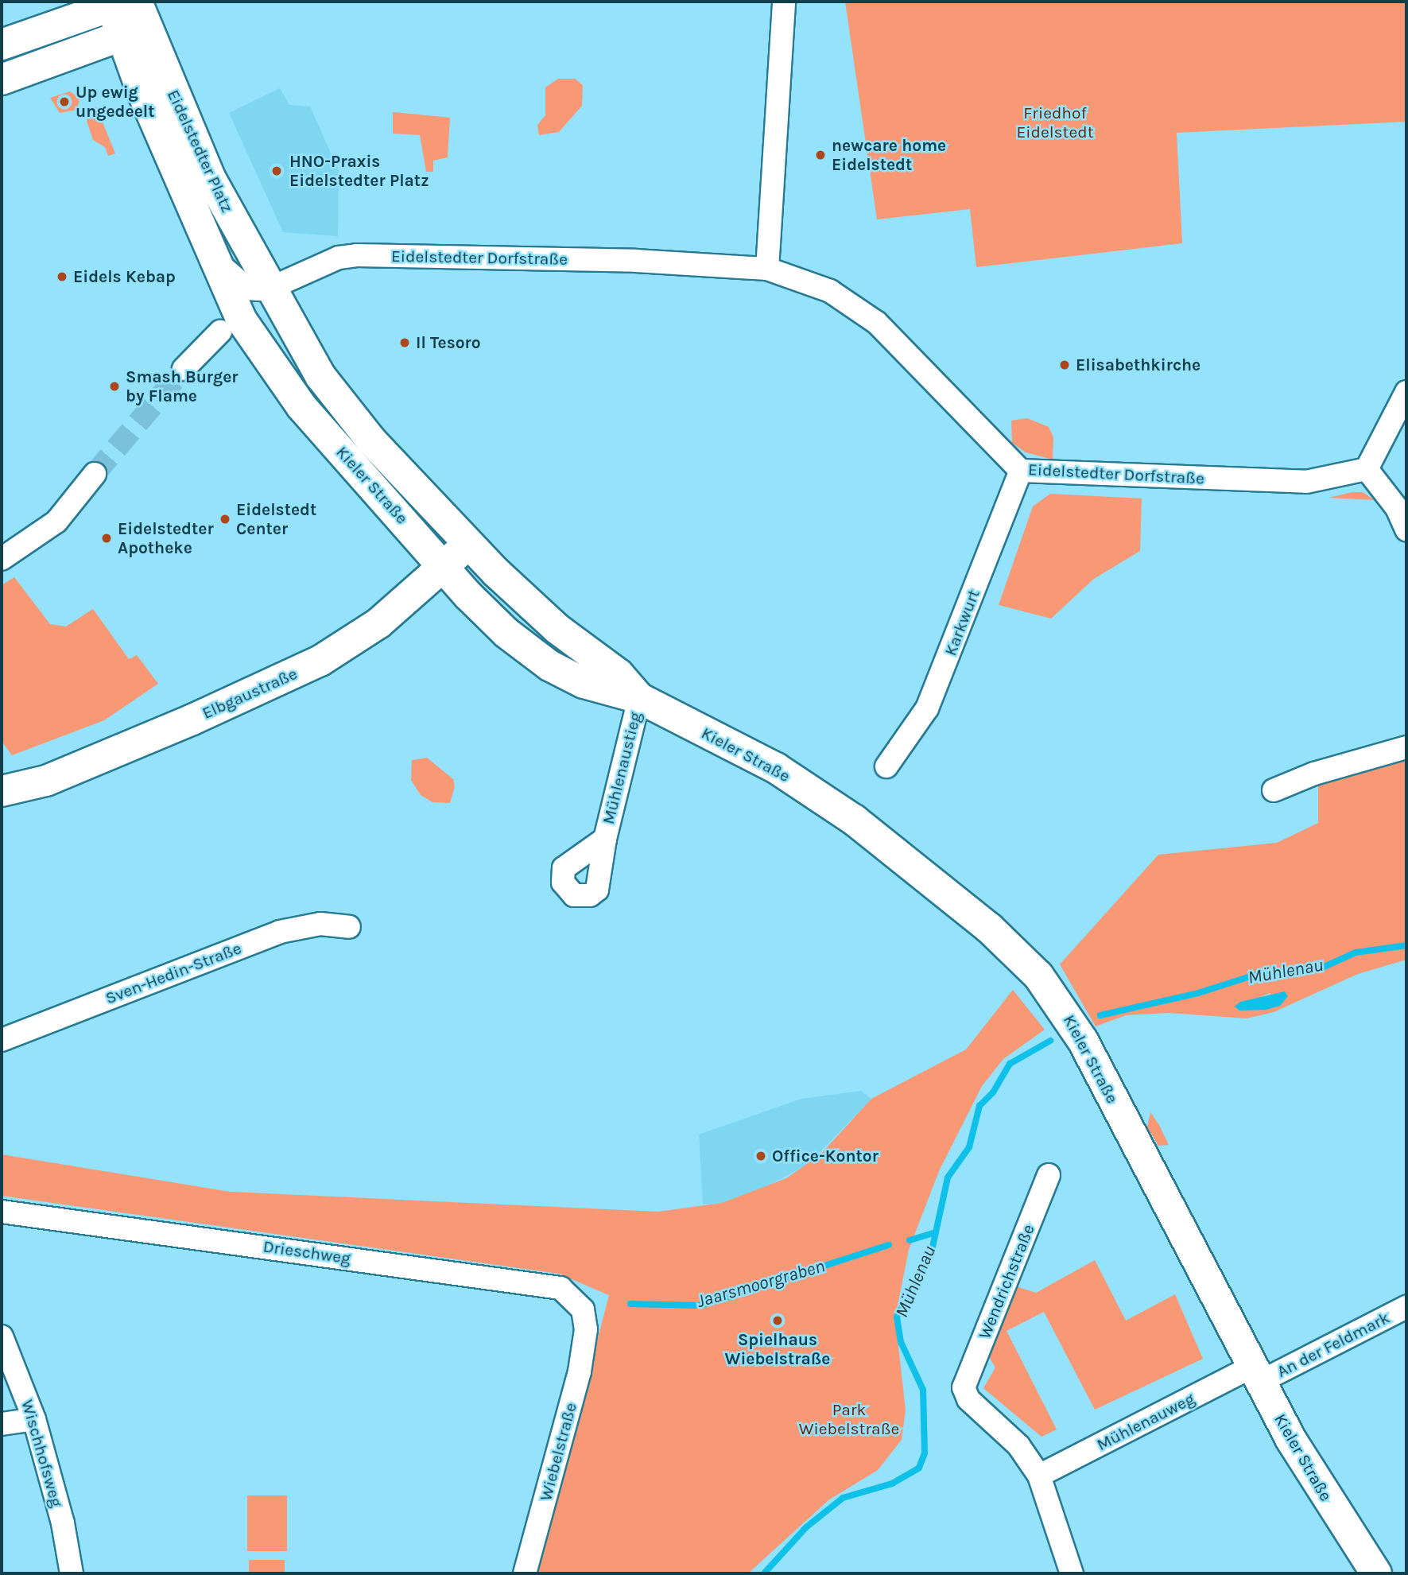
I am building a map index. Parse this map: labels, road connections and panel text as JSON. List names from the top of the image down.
{
  "streets": {
    "main road": ["Eidelstedter Platz", "Kieler Straße", "Elbgaustraße"],
    "street": [
      "Eidelstedter Dorfstraße",
      "Karkwurt",
      "Mühlenaustieg",
      "Sven-Hedin-Straße",
      "Drieschweg",
      "Wendrichstraße",
      "An der Feldmark",
      "Mühlenauweg",
      "Wiebelstraße",
      "Wischhofsweg"
    ]
  },
  "crossings": [
    ["Eidelstedter Platz", "Eidelstedter Dorfstraße"],
    ["Eidelstedter Platz", "Kieler Straße"],
    ["Eidelstedter Dorfstraße", "Kieler Straße"],
    ["Eidelstedter Dorfstraße", "Karkwurt"],
    ["Kieler Straße", "Elbgaustraße"],
    ["Kieler Straße", "Mühlenaustieg"],
    ["Kieler Straße", "An der Feldmark"],
    ["Kieler Straße", "Mühlenauweg"],
    ["Drieschweg", "Wiebelstraße"],
    ["Wendrichstraße", "Mühlenauweg"],
    ["An der Feldmark", "Mühlenauweg"]
  ],
  "water": ["Mühlenau", "Jaarsmoorgraben"],
  "parks": ["Friedhof Eidelstedt", "Park Wiebelstraße"],
  "places": [
    "Up ewig ungedeelt",
    "newcare home Eidelstedt",
    "HNO-Praxis Eidelstedter Platz",
    "Eidels Kebap",
    "Il Tesoro",
    "Elisabethkirche",
    "Smash Burger by Flame",
    "Eidelstedt Center",
    "Eidelstedter Apotheke",
    "Office-Kontor",
    "Spielhaus Wiebelstraße"
  ]
}
